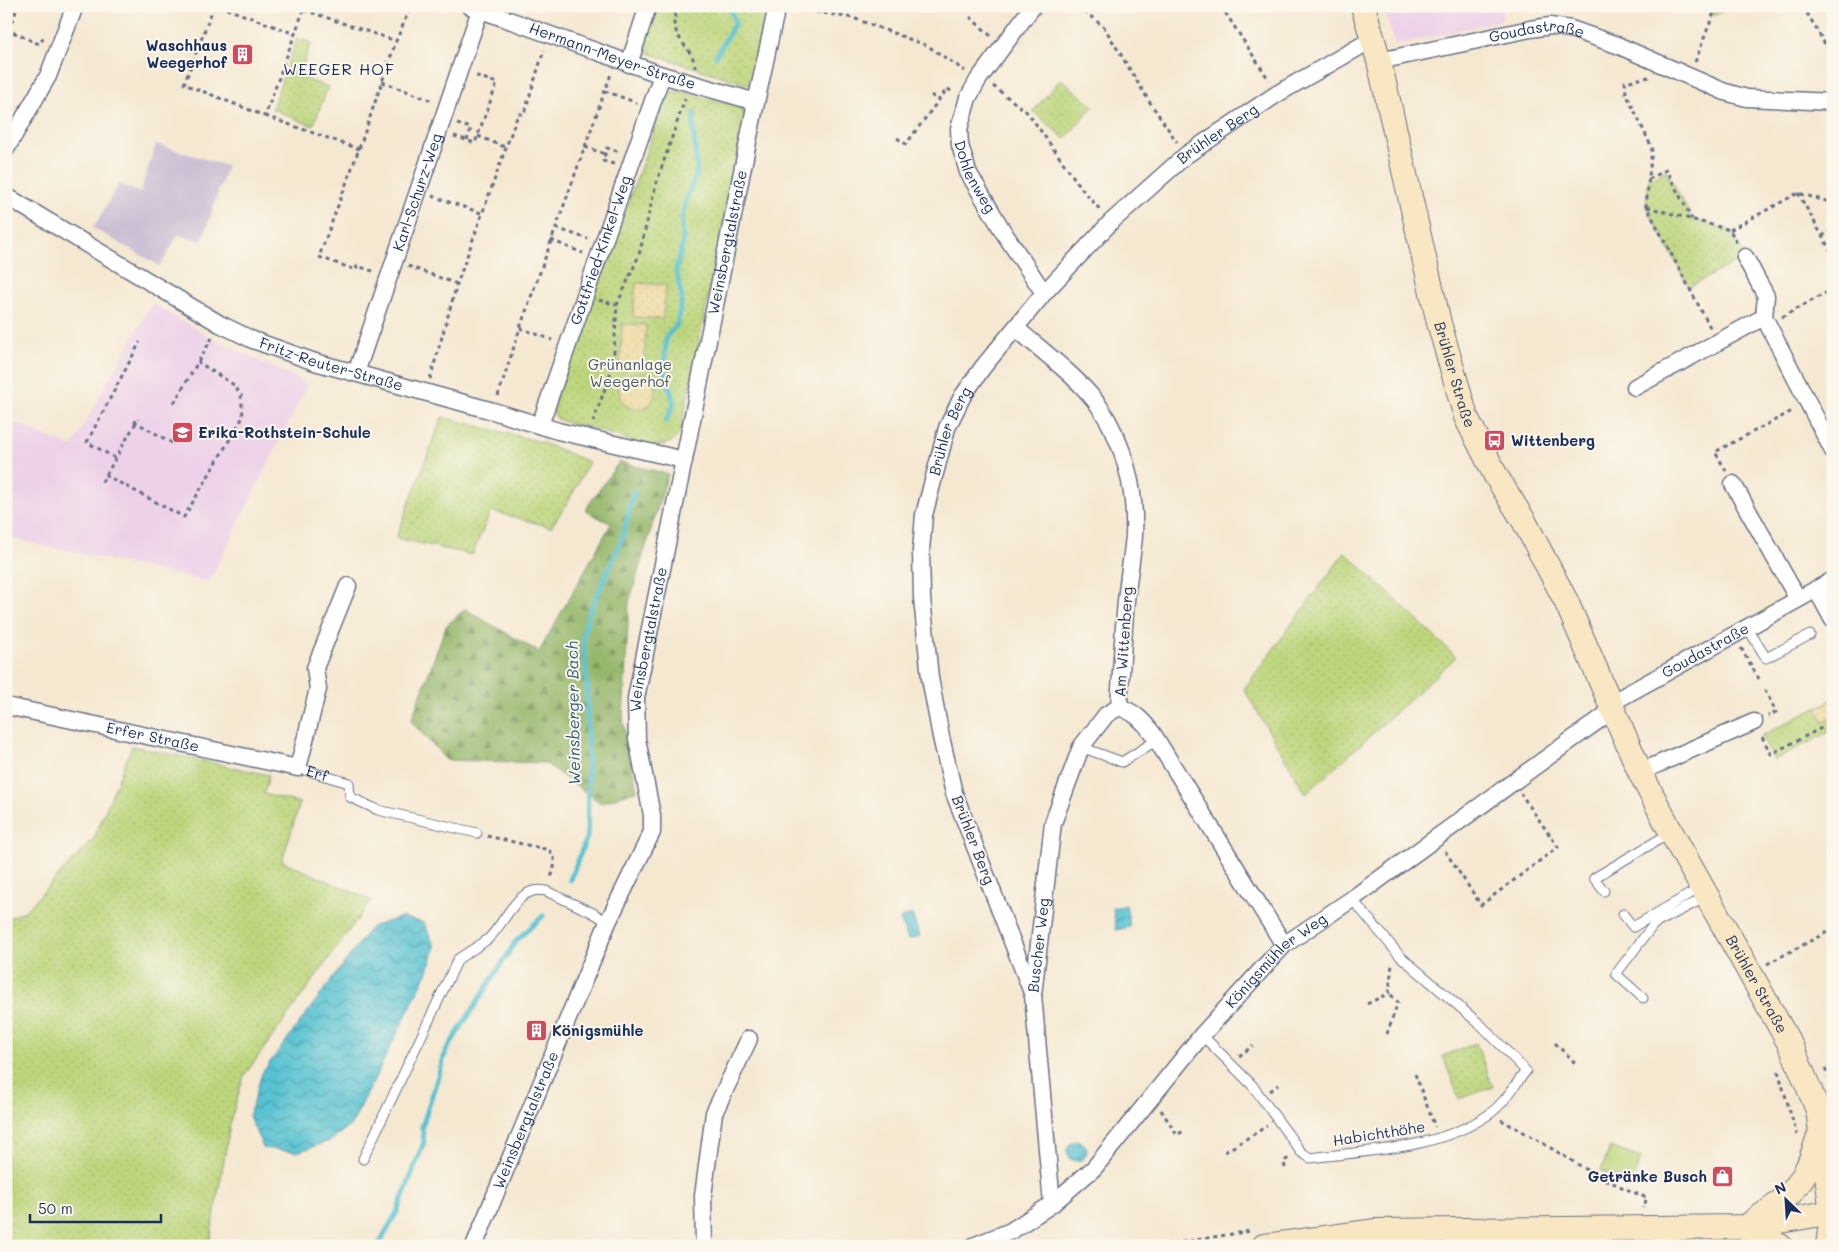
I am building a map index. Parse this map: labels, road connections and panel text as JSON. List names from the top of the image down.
{
  "streets": {
    "main road": ["Brühler Straße"],
    "street": [
      "Goudastraße",
      "Hermann-Meyer-Straße",
      "Brühler Berg",
      "Dohlenweg",
      "Karl-Schurz-Weg",
      "Weinsbergtalstraße",
      "Gottfried-Kinkel-Weg",
      "Fritz-Reuter-Straße",
      "Am Wittenberg",
      "Erfer Straße",
      "Erf",
      "Buscher Weg",
      "Königsmühler Weg"
    ],
    "lane": ["Habichthöhe"]
  },
  "crossings": [
    ["Goudastraße", "Brühler Berg"],
    ["Goudastraße", "Brühler Straße"],
    ["Goudastraße", "Königsmühler Weg"],
    ["Hermann-Meyer-Straße", "Karl-Schurz-Weg"],
    ["Hermann-Meyer-Straße", "Weinsbergtalstraße"],
    ["Hermann-Meyer-Straße", "Gottfried-Kinkel-Weg"],
    ["Brühler Berg", "Dohlenweg"],
    ["Brühler Berg", "Brühler Straße"],
    ["Brühler Berg", "Am Wittenberg"],
    ["Brühler Berg", "Buscher Weg"],
    ["Karl-Schurz-Weg", "Fritz-Reuter-Straße"],
    ["Weinsbergtalstraße", "Fritz-Reuter-Straße"],
    ["Gottfried-Kinkel-Weg", "Fritz-Reuter-Straße"],
    ["Brühler Straße", "Königsmühler Weg"],
    ["Am Wittenberg", "Buscher Weg"],
    ["Am Wittenberg", "Königsmühler Weg"],
    ["Erfer Straße", "Erf"],
    ["Buscher Weg", "Königsmühler Weg"],
    ["Königsmühler Weg", "Habichthöhe"]
  ],
  "districts": ["WEEGER HOF"],
  "water": ["Weinsberger Bach"],
  "parks": ["Grünanlage Weegerhof"],
  "places": {
    "building": ["Waschhaus Weegerhof", "Königsmühle"],
    "school or university": ["Erika-Rothstein-Schule"],
    "bus stop": ["Wittenberg"],
    "shop": ["Getränke Busch"]
  },
  "scale_bar": "50 m",
  "north": "top left"
}
